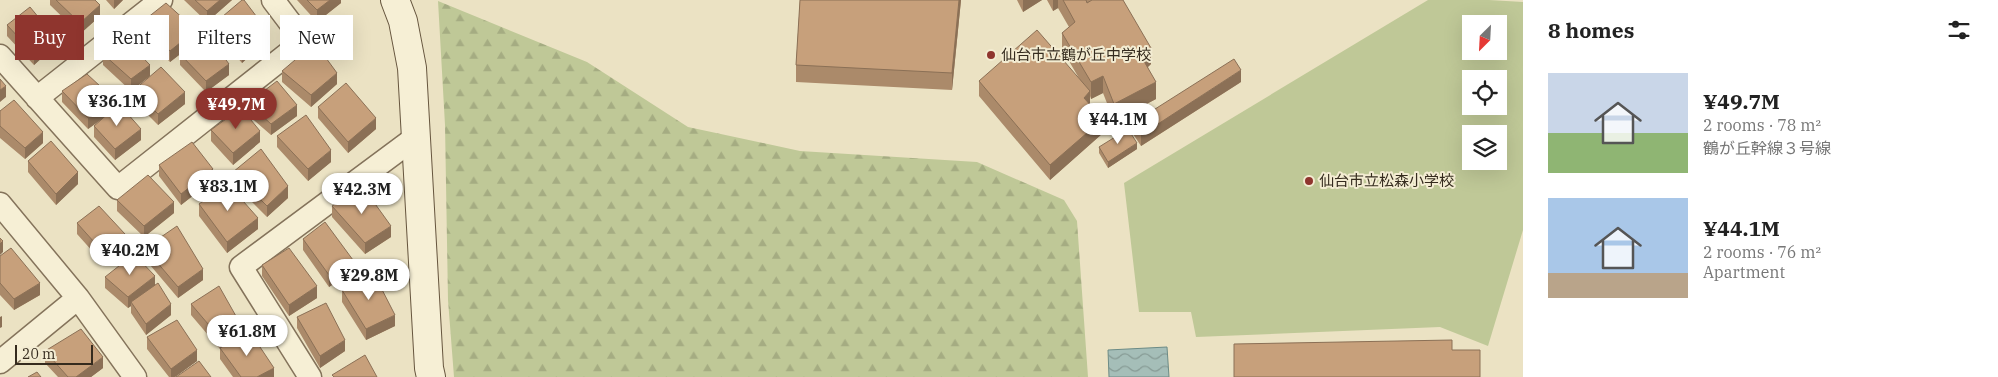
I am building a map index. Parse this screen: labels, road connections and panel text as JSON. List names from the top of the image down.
{
  "places": ["仙台市立鶴が丘中学校", "仙台市立松森小学校"],
  "scale_bar": "20 m",
  "north": "bottom left",
  "page": {
    "heading": "8 homes",
    "chip": [
      "Buy",
      "Rent",
      "Filters",
      "New"
    ],
    "list": [
      {
        "name": "¥49.7M",
        "note": "2 rooms · 78 m² · 鶴が丘幹線３号線"
      },
      {
        "name": "¥44.1M",
        "note": "2 rooms · 76 m² · Apartment"
      }
    ],
    "price": [
      "¥36.1M",
      "¥49.7M",
      "¥44.1M",
      "¥83.1M",
      "¥42.3M",
      "¥40.2M",
      "¥29.8M",
      "¥61.8M"
    ],
    "scale": "20 m"
  }
}
